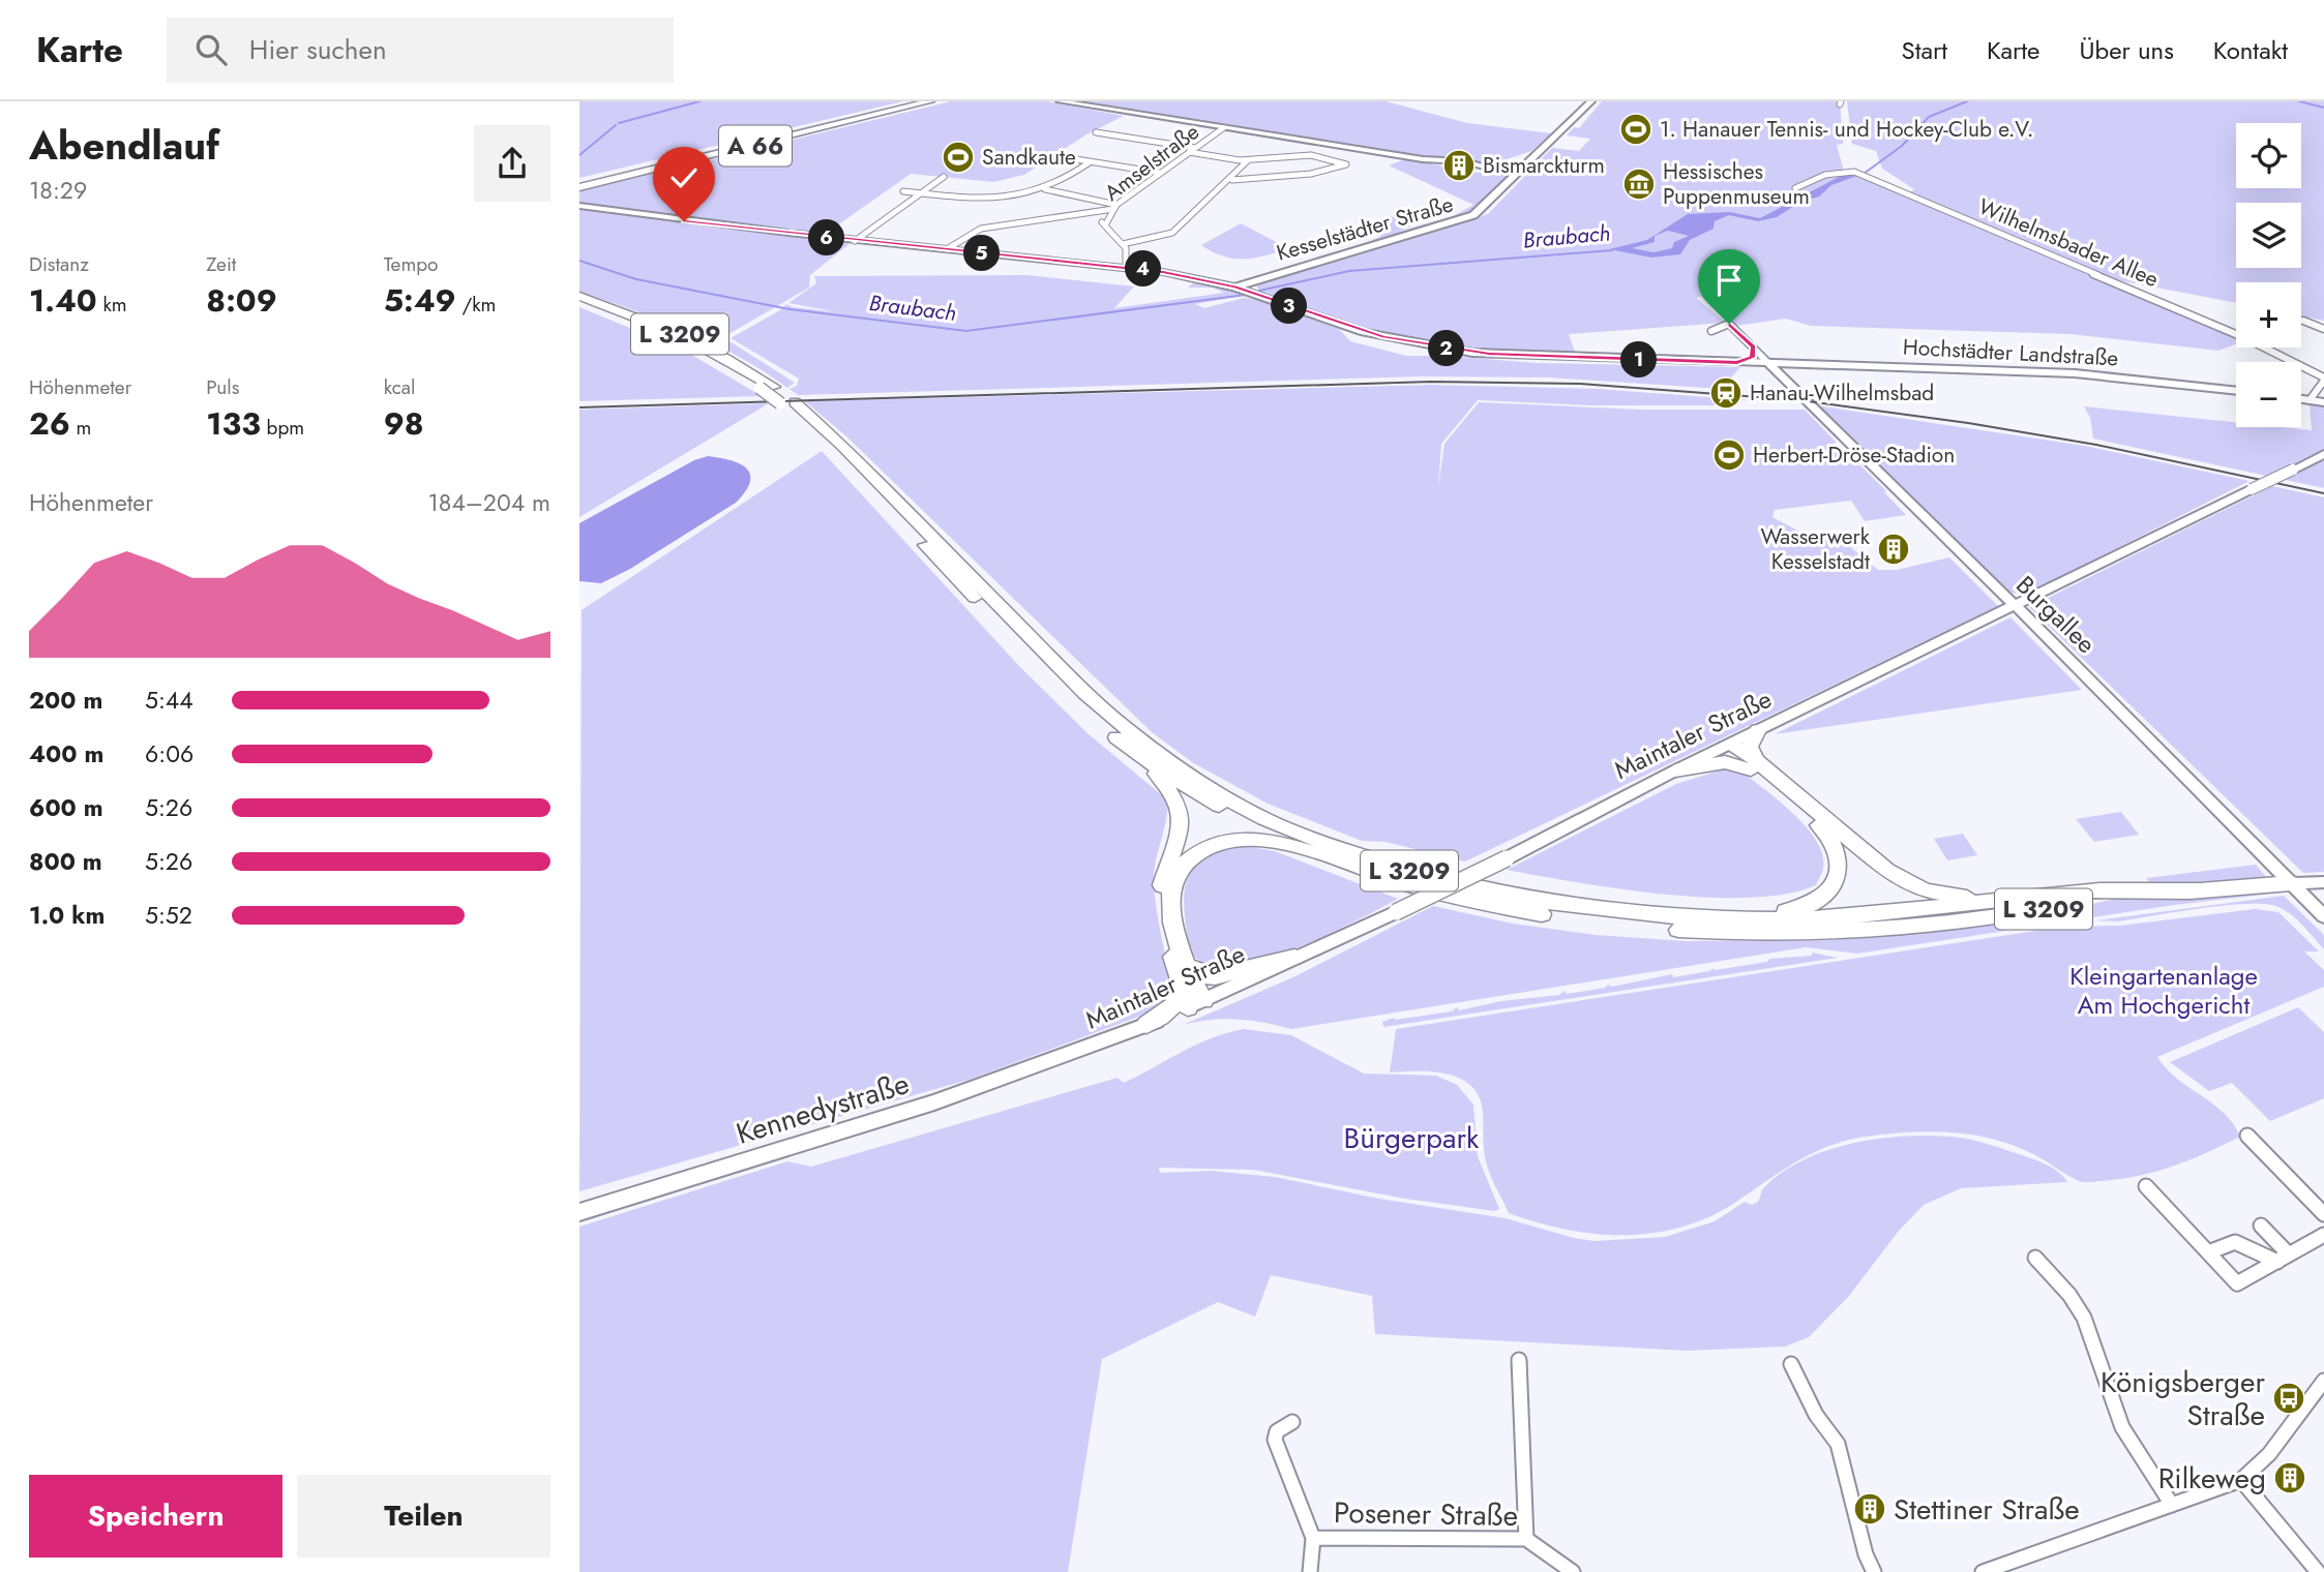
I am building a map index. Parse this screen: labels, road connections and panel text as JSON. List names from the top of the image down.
{
  "streets": {
    "highway": ["A 66", "L 3209"],
    "main road": [
      "Kesselstädter Straße",
      "Hochstädter Landstraße",
      "Burgallee",
      "Maintaler Straße",
      "Kennedystraße"
    ],
    "street": ["Amselstraße", "Wilhelmsbader Allee", "Posener Straße"]
  },
  "crossings": [
    ["Kesselstädter Straße", "Hochstädter Landstraße"],
    ["L 3209", "Burgallee"],
    ["Hochstädter Landstraße", "Burgallee"],
    ["Burgallee", "Maintaler Straße"],
    ["Maintaler Straße", "Kennedystraße"]
  ],
  "water": ["Braubach"],
  "parks": ["Kleingartenanlage Am Hochgericht", "Bürgerpark"],
  "places": {
    "sports": ["1. Hanauer Tennis- und Hockey-Club e.V.", "Sandkaute", "Herbert-Dröse-Stadion"],
    "building": [
      "Bismarckturm",
      "Wasserwerk Kesselstadt",
      "Rilkeweg",
      "Stettiner Straße"
    ],
    "museum": ["Hessisches Puppenmuseum"],
    "station": ["Hanau-Wilhelmsbad"],
    "bus stop": ["Königsberger Straße"]
  },
  "page": {
    "header": "Karte",
    "search": "Hier suchen",
    "nav": [
      "Start",
      "Karte",
      "Über uns",
      "Kontakt"
    ],
    "heading": ["Abendlauf", "18:29"],
    "map_buttons": ["+", "−"],
    "pins": [
      "6",
      "5",
      "4",
      "3",
      "2",
      "1"
    ],
    "stats": [
      ["Distanz", "1.40 km"],
      ["Zeit", "8:09"],
      ["Tempo", "5:49 /km"],
      ["Höhenmeter", "26 m"],
      ["Puls", "133 bpm"],
      ["kcal", "98"]
    ],
    "chart": ["Höhenmeter", "184–204 m"],
    "list": [
      {
        "name": "200 m",
        "note": "5:44"
      },
      {
        "name": "400 m",
        "note": "6:06"
      },
      {
        "name": "600 m",
        "note": "5:26"
      },
      {
        "name": "800 m",
        "note": "5:26"
      },
      {
        "name": "1.0 km",
        "note": "5:52"
      }
    ],
    "buttons": ["Speichern", "Teilen"]
  }
}
